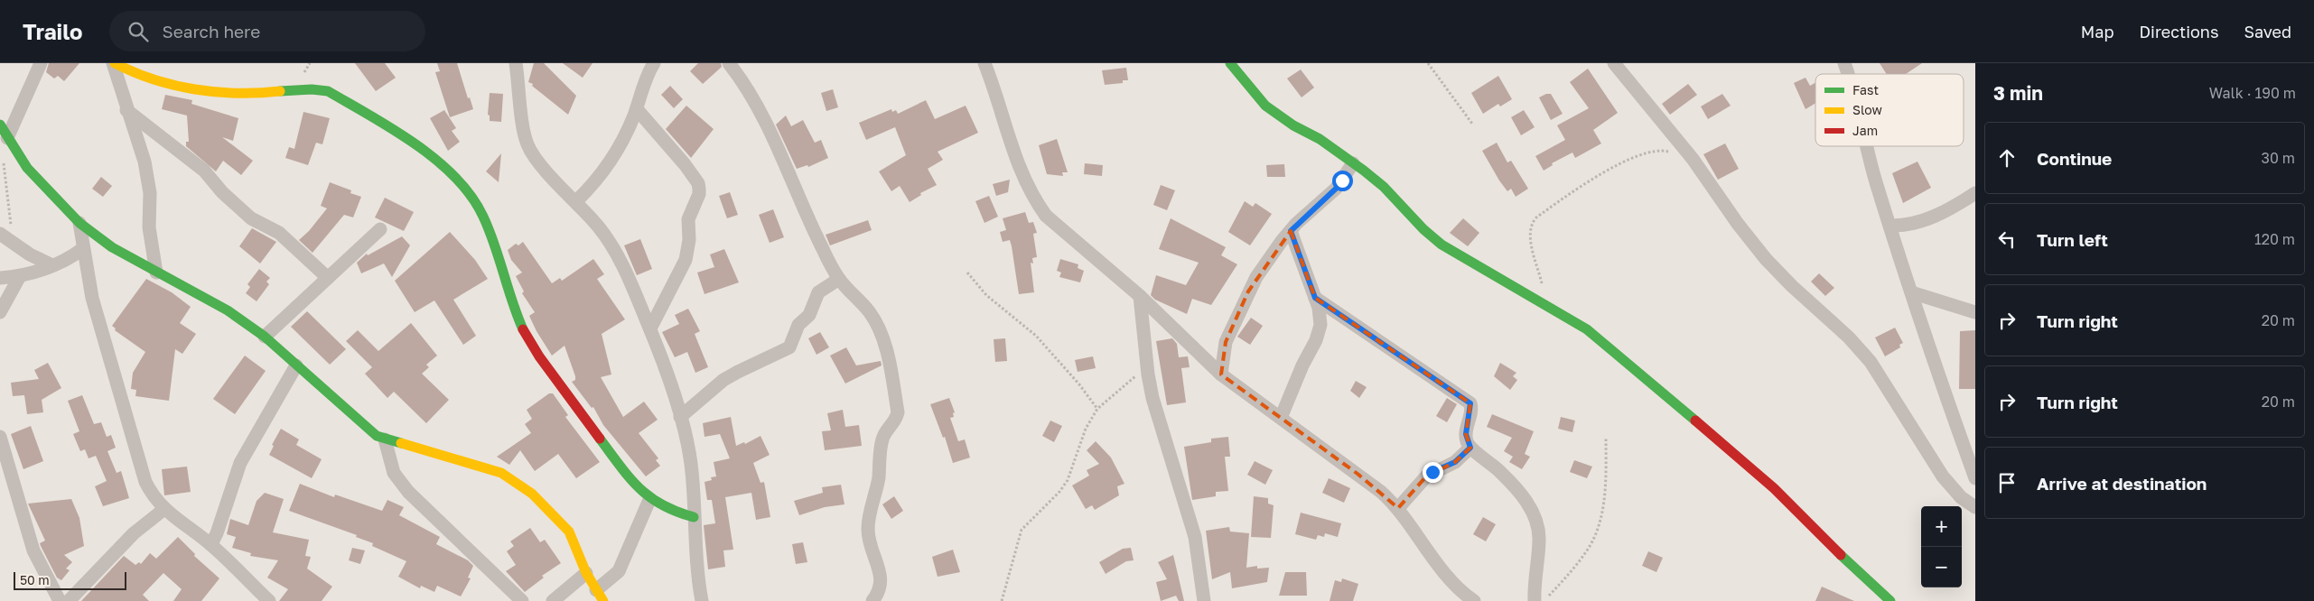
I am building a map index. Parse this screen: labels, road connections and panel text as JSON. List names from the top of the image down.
{
  "legend": ["Fast", "Slow", "Jam"],
  "scale_bar": "50 m",
  "page": {
    "header": "Trailo",
    "search": "Search here",
    "nav": ["Map", "Directions", "Saved"],
    "heading": ["3 min", "Walk · 190 m"],
    "list": [
      ["Continue", "30 m"],
      ["Turn left", "120 m"],
      ["Turn right", "20 m"],
      ["Turn right", "20 m"],
      "Arrive at destination"
    ],
    "map_buttons": ["+", "−"],
    "scale": "50 m"
  }
}
